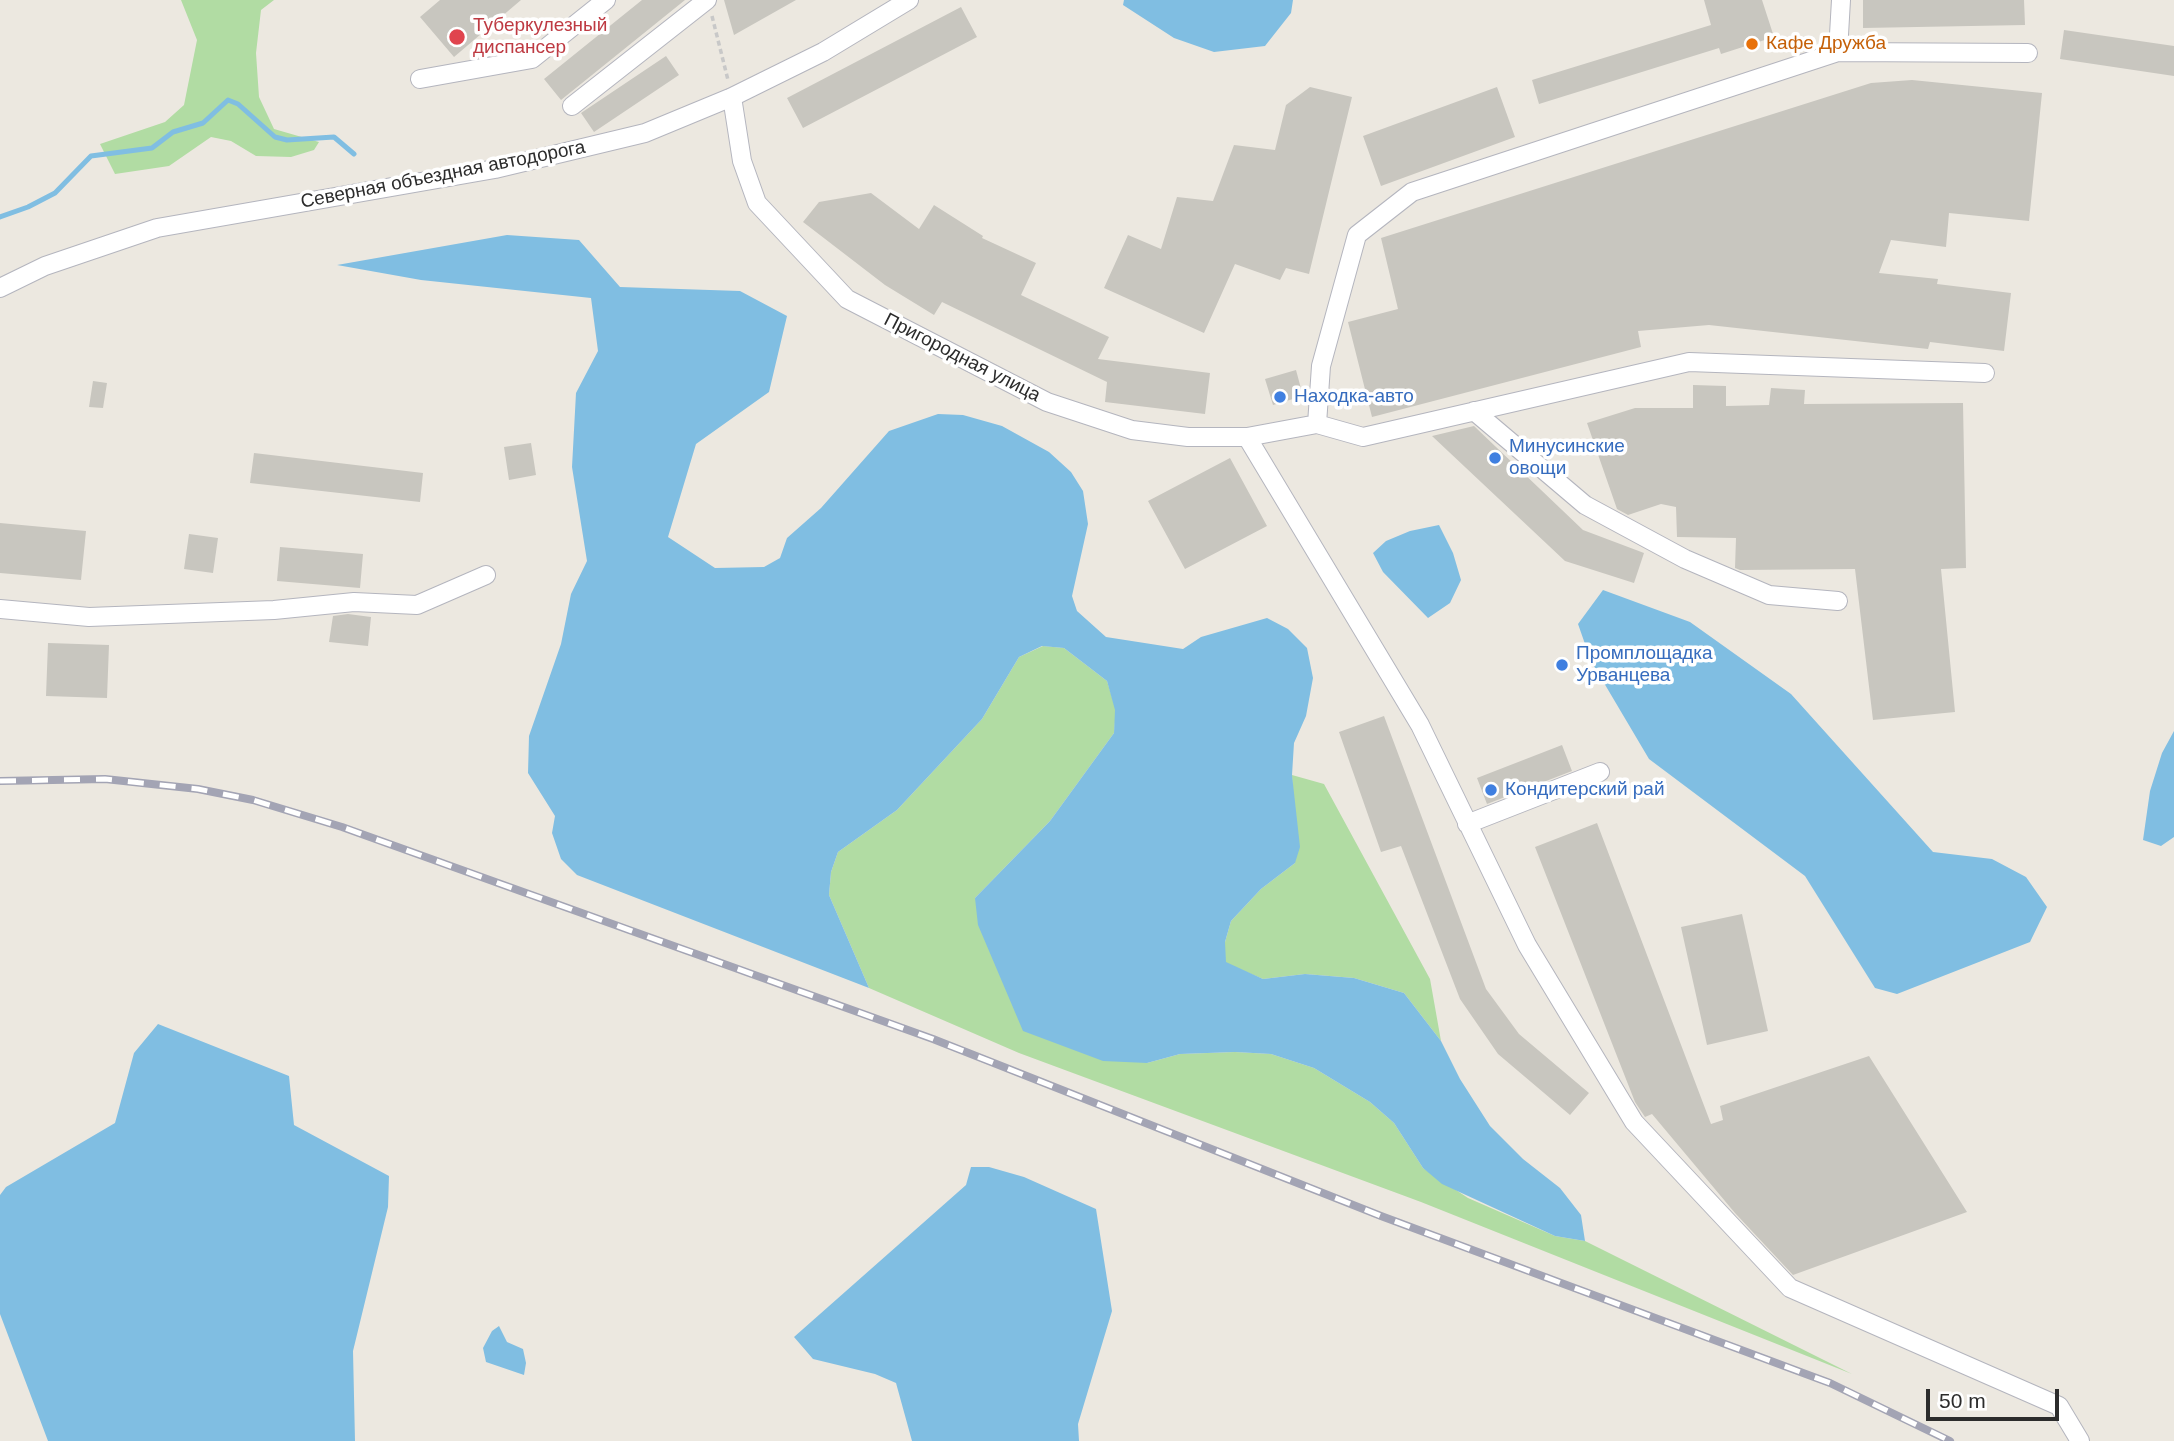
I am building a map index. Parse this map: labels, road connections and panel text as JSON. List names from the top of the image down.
{
  "streets": {
    "street": ["Северная объездная автодорога", "Пригородная улица"]
  },
  "crossings": [
    ["Северная объездная автодорога", "Пригородная улица"]
  ],
  "places": [
    "Туберкулезный диспансер",
    "Кафе Дружба",
    "Находка-авто",
    "Минусинские овощи",
    "Промплощадка Урванцева",
    "Кондитерский рай"
  ],
  "scale_bar": "50 m"
}
